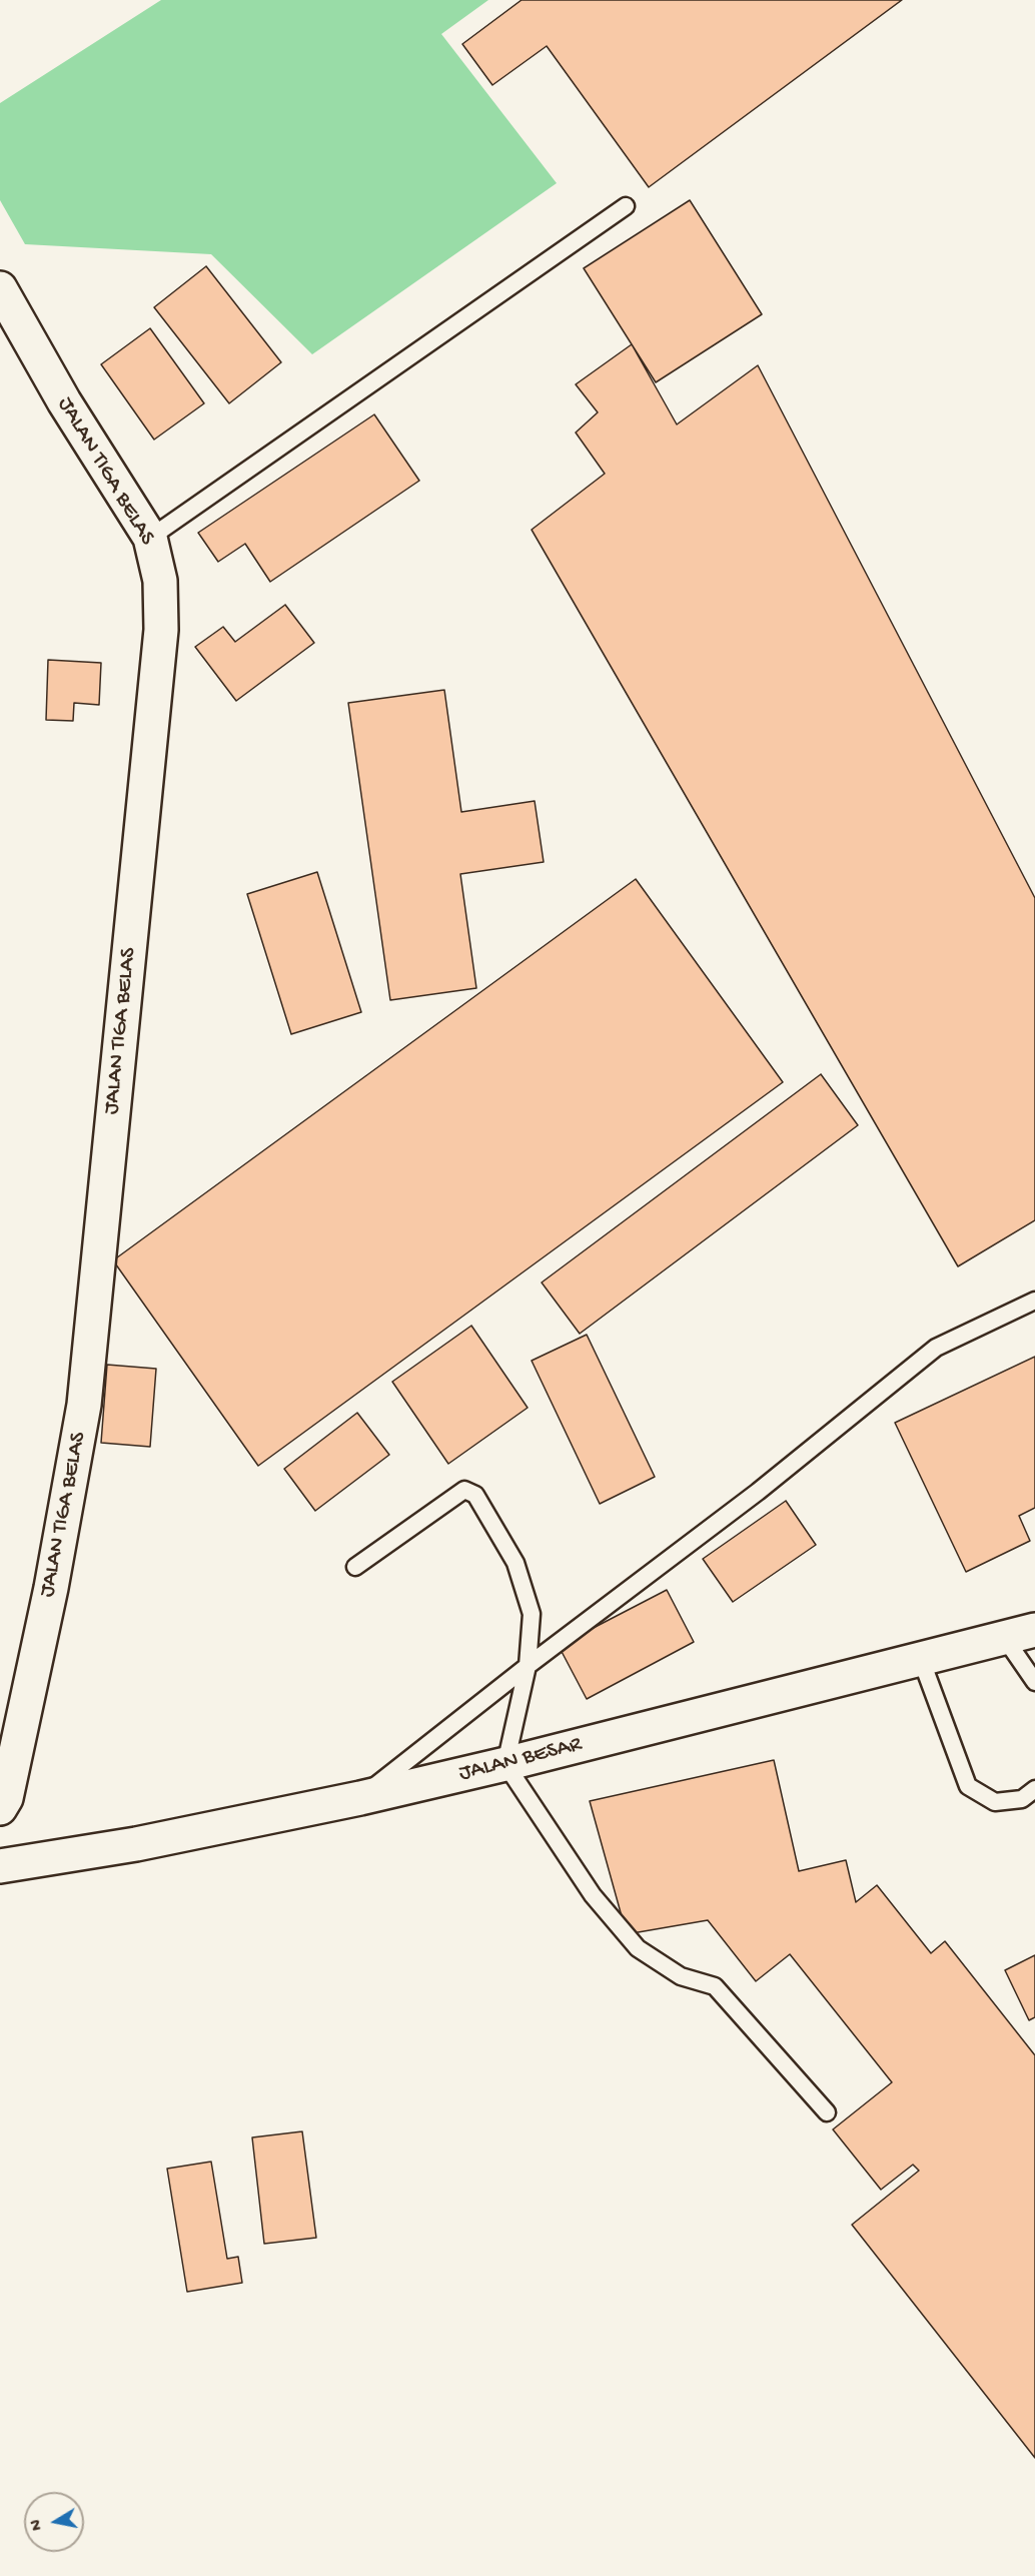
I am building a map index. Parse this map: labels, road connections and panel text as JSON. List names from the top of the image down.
{
  "streets": {
    "street": ["JALAN TIGA BELAS", "JALAN BESAR"]
  },
  "north": "left"
}
